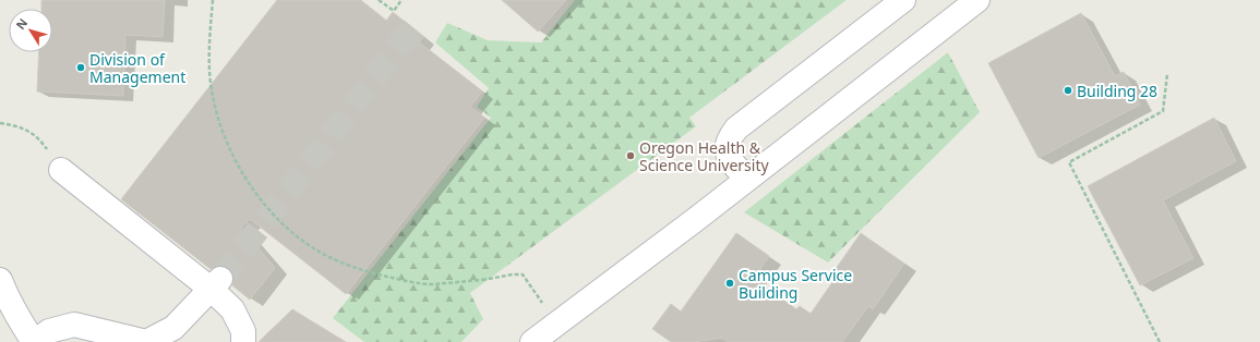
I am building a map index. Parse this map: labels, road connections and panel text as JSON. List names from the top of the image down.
{
  "places": [
    "Division of Management",
    "Building 28",
    "Oregon Health & Science University",
    "Campus Service Building"
  ],
  "north": "top left"
}
